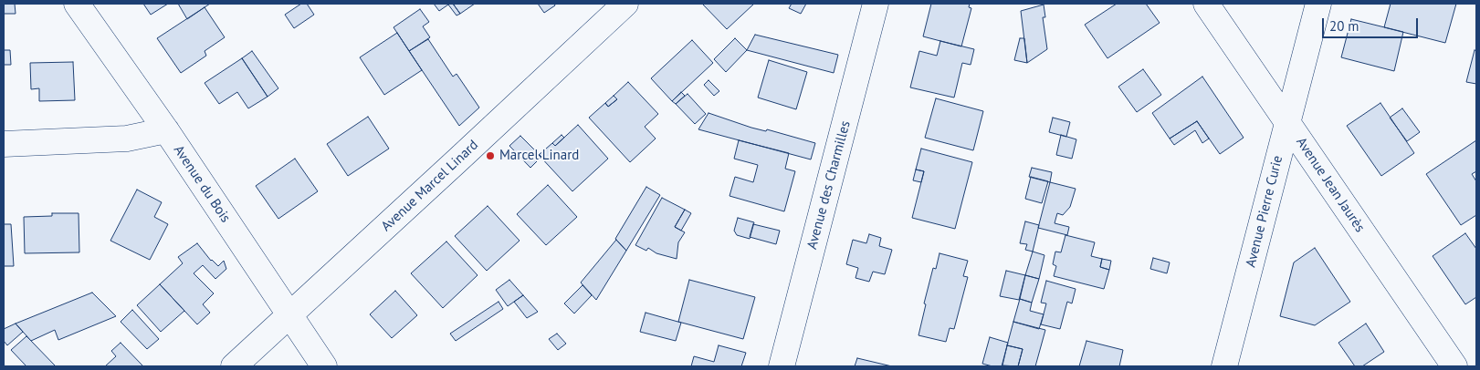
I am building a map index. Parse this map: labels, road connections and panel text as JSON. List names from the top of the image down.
{
  "streets": {
    "street": [
      "Avenue du Bois",
      "Avenue des Charmilles",
      "Avenue Jean Jaurès",
      "Avenue Marcel Linard",
      "Avenue Pierre Curie"
    ]
  },
  "crossings": [
    ["Avenue du Bois", "Avenue Marcel Linard"],
    ["Avenue Jean Jaurès", "Avenue Pierre Curie"]
  ],
  "places": ["Marcel Linard"],
  "scale_bar": "20 m"
}
